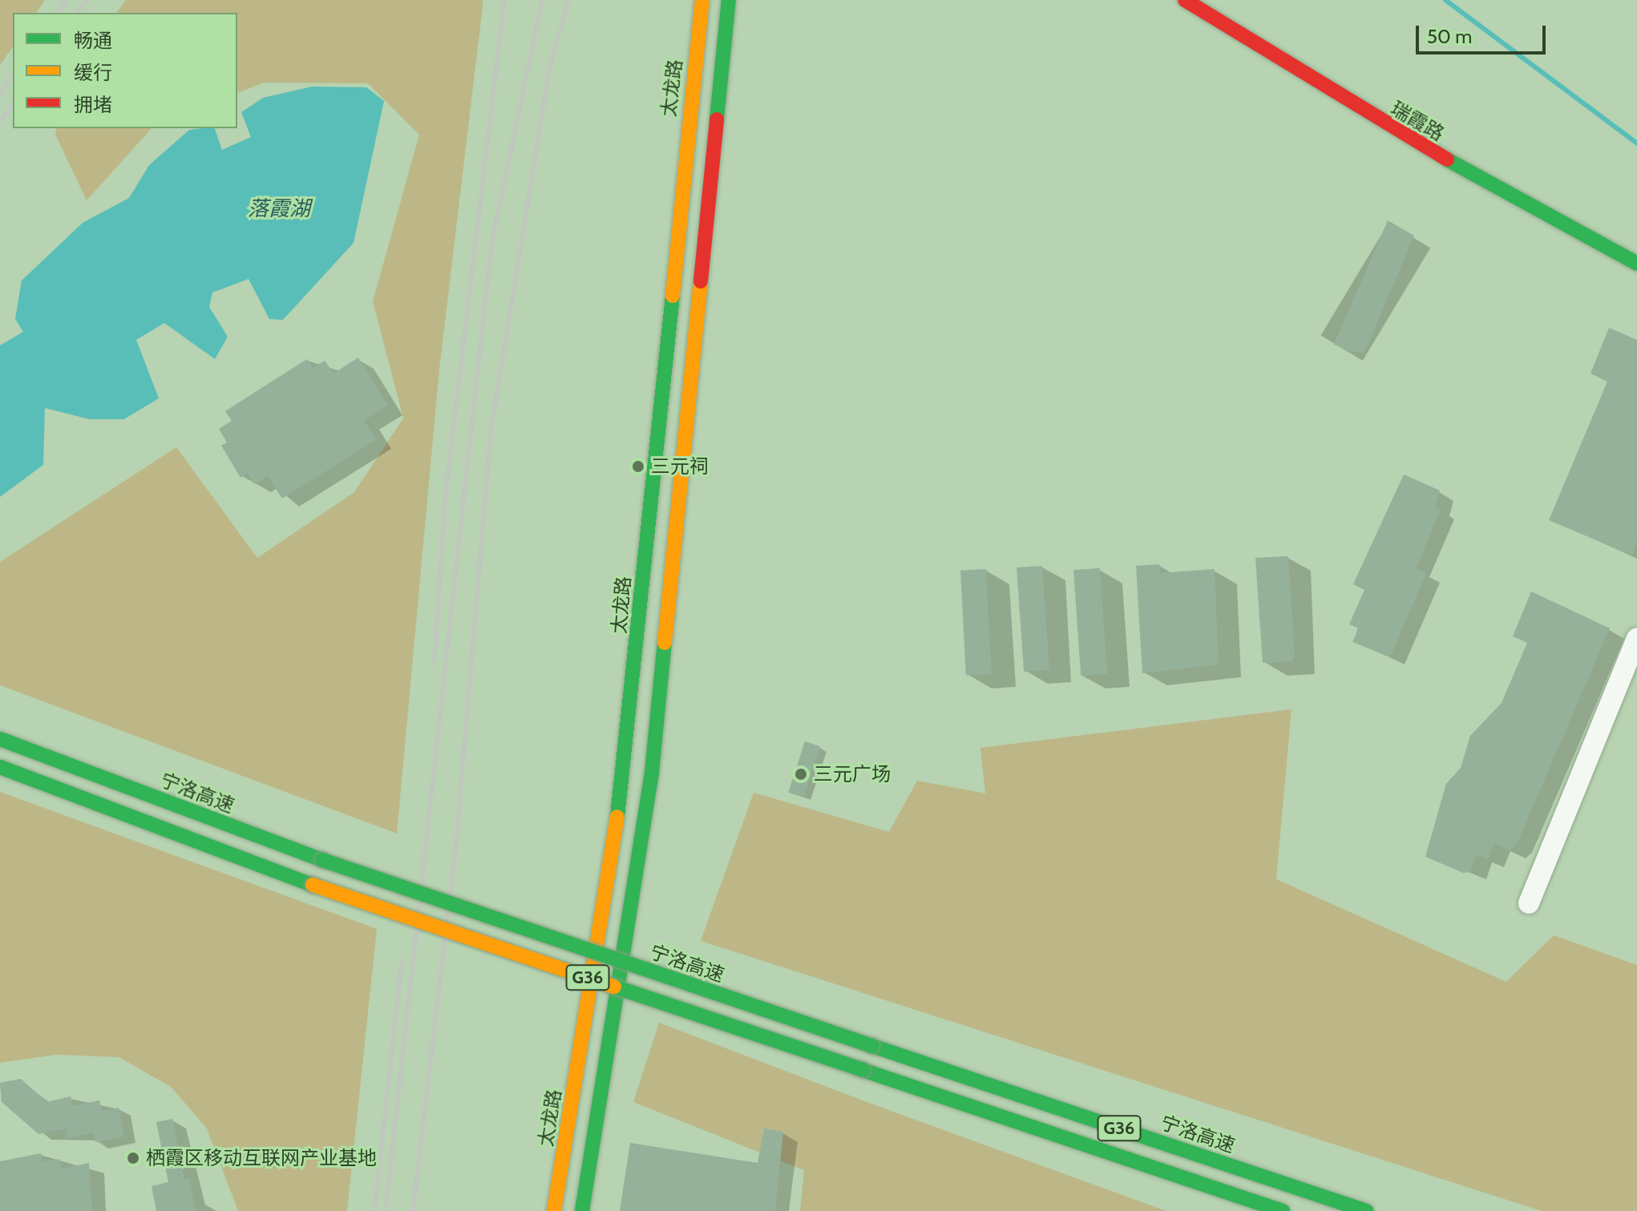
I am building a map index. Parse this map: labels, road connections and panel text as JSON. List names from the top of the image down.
{
  "streets": {
    "main road": [
      "太龙路",
      "瑞霞路",
      "宁洛高速",
      "G36"
    ]
  },
  "water": ["落霞湖"],
  "places": ["三元祠", "三元广场", "栖霞区移动互联网产业基地"],
  "legend": ["畅通", "缓行", "拥堵"],
  "scale_bar": "50 m"
}
